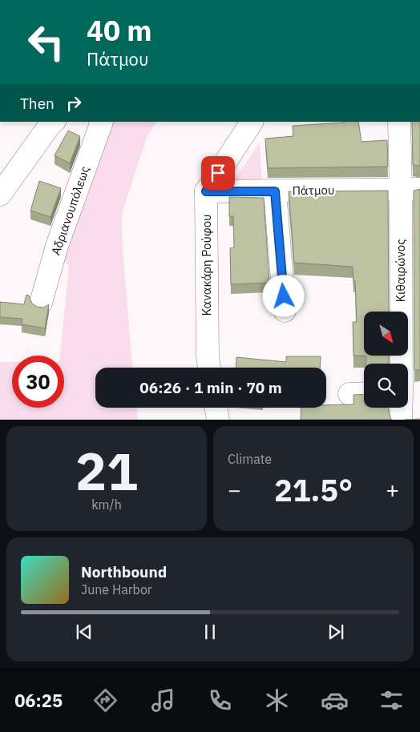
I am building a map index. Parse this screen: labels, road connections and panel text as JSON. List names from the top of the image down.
{
  "streets": {
    "street": [
      "Πάτμου",
      "Αδριανουπόλεως",
      "Κανακάρη Ρούφου",
      "Κιθαιρώνος"
    ]
  },
  "crossings": [
    ["Πάτμου", "Κανακάρη Ρούφου"],
    ["Πάτμου", "Κιθαιρώνος"]
  ],
  "north": "bottom right",
  "page": {
    "turn": ["40 m", "Πάτμου"],
    "then": "Then",
    "limit": "30",
    "trip": "06:26 · 1 min · 70 m",
    "tile": [
      ["21", "km/h"],
      "Climate"
    ],
    "heat": ["−", "21.5°", "+"],
    "song": ["Northbound", "June Harbor"],
    "tabs": "06:25"
  }
}
